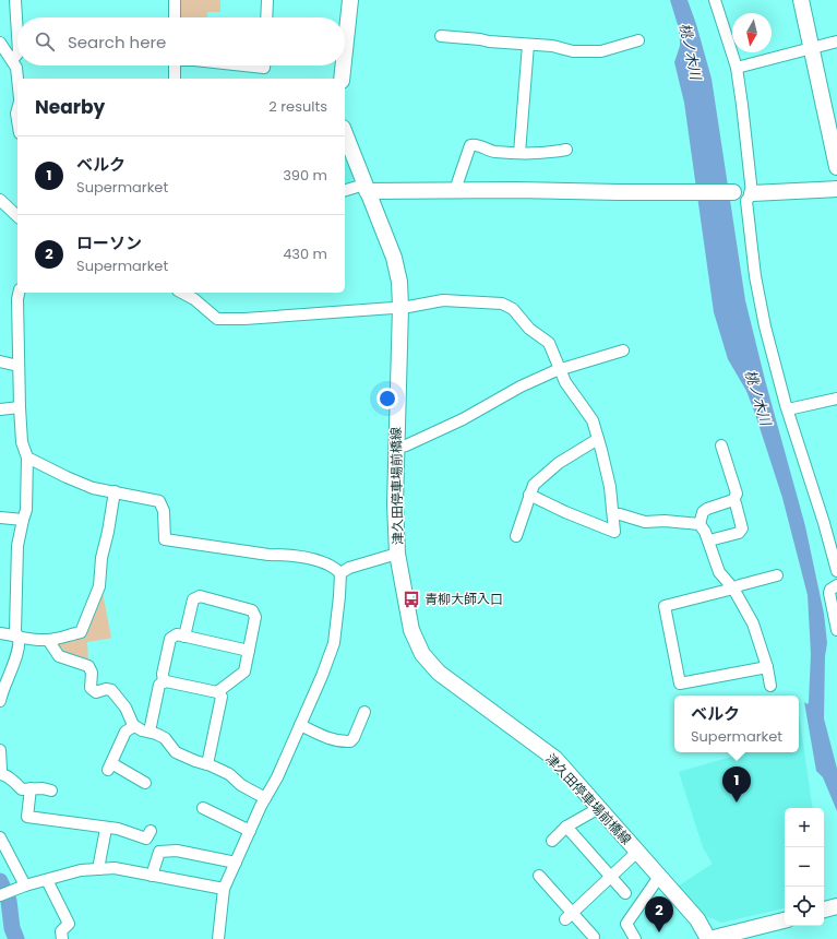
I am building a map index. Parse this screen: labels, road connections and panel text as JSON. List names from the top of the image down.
{
  "streets": {
    "main road": ["津久田停車場前橋線"]
  },
  "water": ["桃ノ木川"],
  "places": {
    "bus stop": ["青柳大師入口"]
  },
  "north": "bottom",
  "page": {
    "search": "Search here",
    "heading": ["Nearby", "2 results"],
    "list": [
      {
        "mark": "1",
        "name": "ベルク",
        "note": "Supermarket",
        "value": "390 m"
      },
      {
        "mark": "2",
        "name": "ローソン",
        "note": "Supermarket",
        "value": "430 m"
      }
    ],
    "popup": ["ベルク", "Supermarket"],
    "pins": ["1", "2"],
    "map_buttons": ["+", "−"]
  }
}
